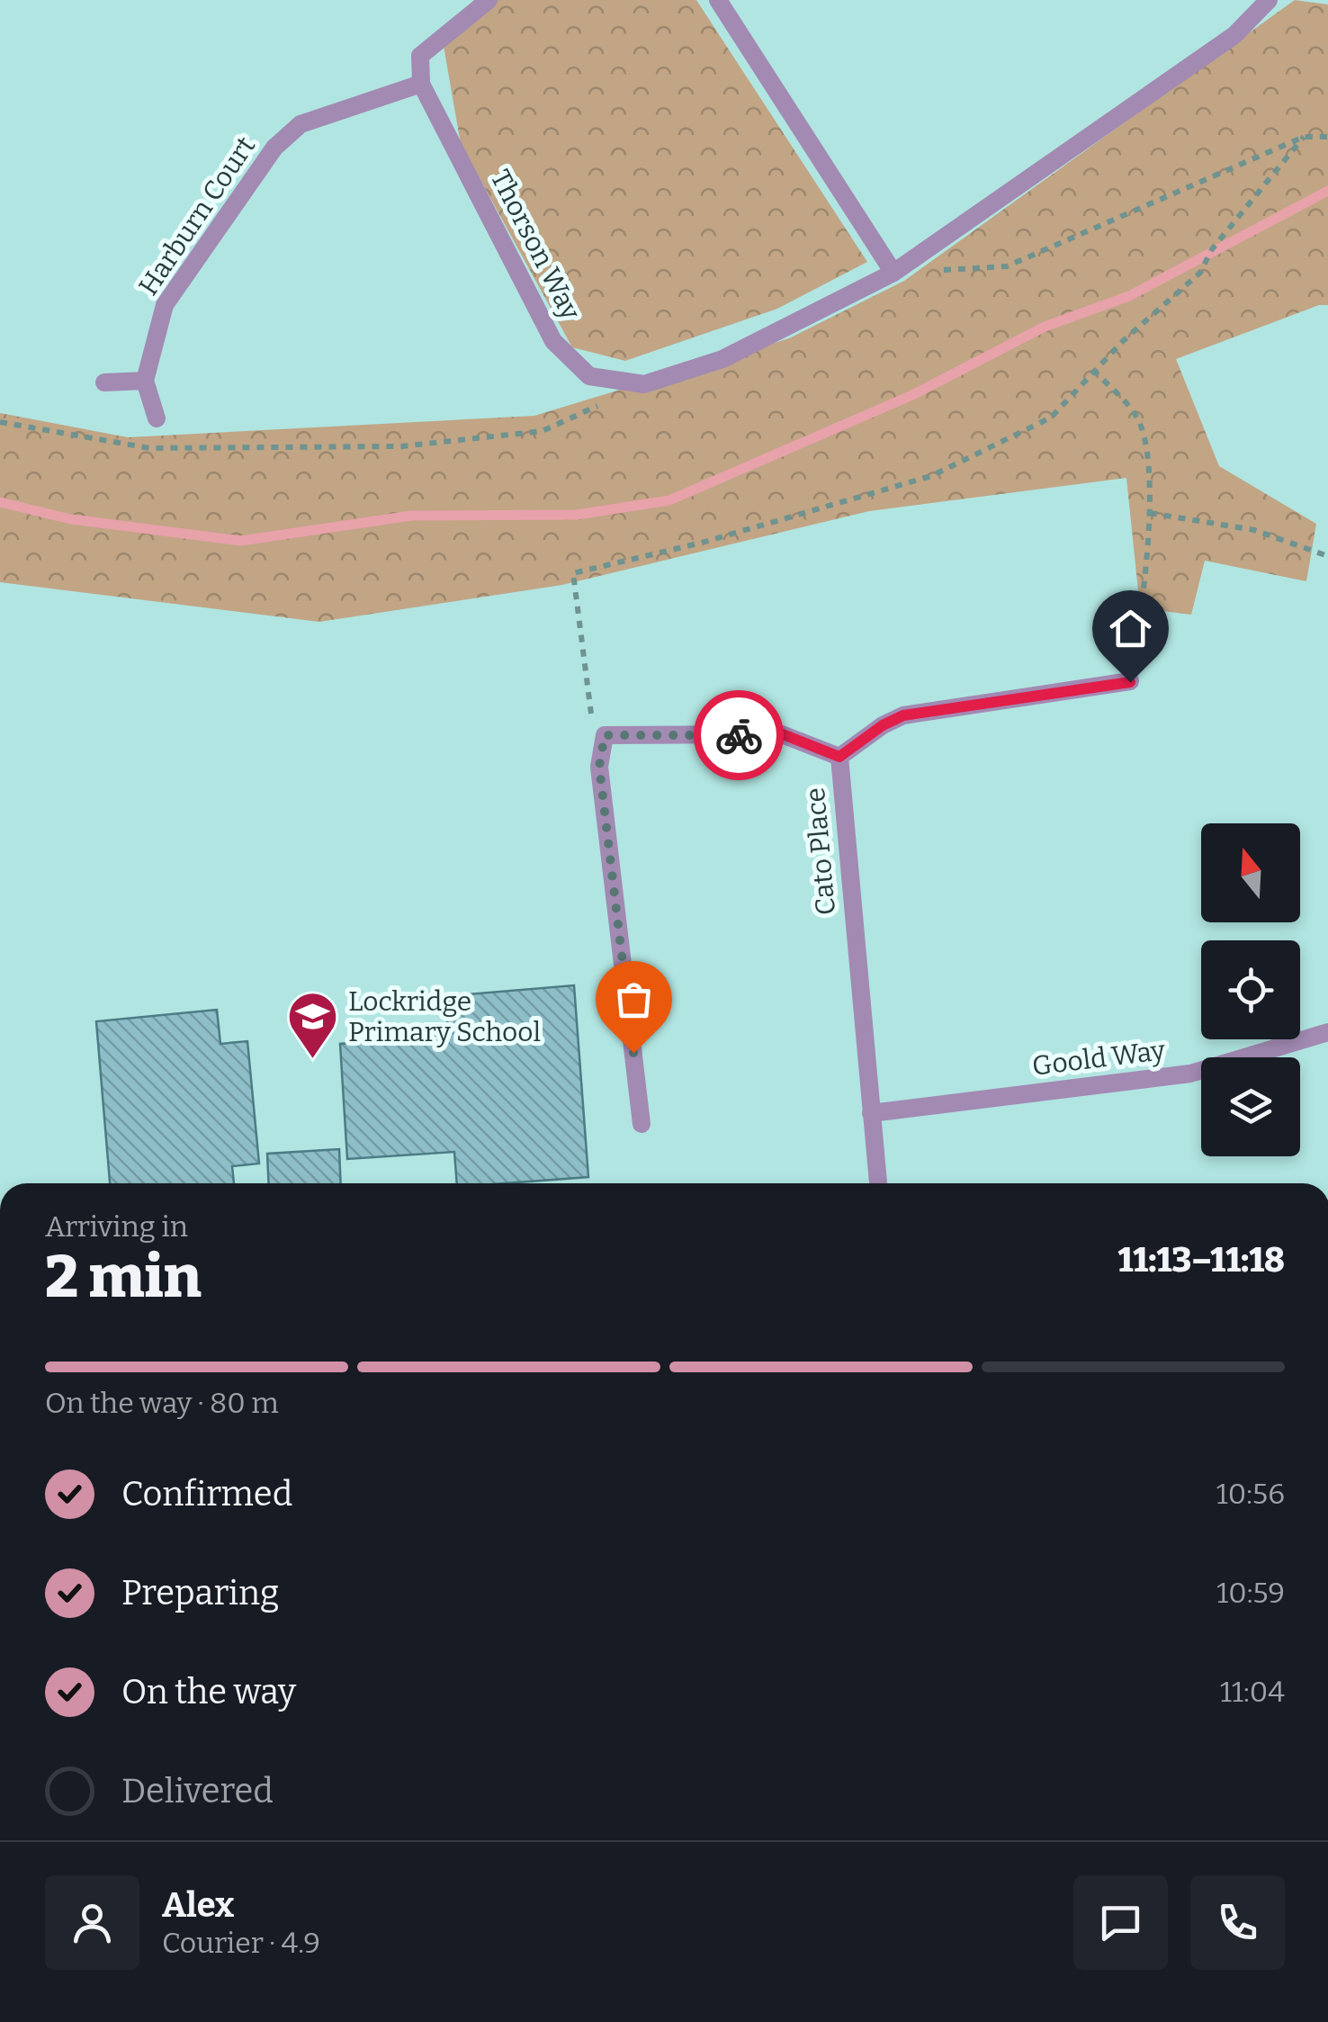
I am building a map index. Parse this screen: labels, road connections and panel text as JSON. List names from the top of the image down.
{
  "streets": {
    "street": [
      "Harburn Court",
      "Thorson Way",
      "Cato Place",
      "Goold Way"
    ]
  },
  "crossings": [
    ["Harburn Court", "Thorson Way"],
    ["Cato Place", "Goold Way"]
  ],
  "places": {
    "school or university": ["Lockridge Primary School"]
  },
  "north": "top",
  "page": {
    "heading": ["2 min", "Arriving in", "11:13–11:18"],
    "panel": ["Alex", "Courier · 4.9"],
    "bar": "On the way · 80 m",
    "list": [
      ["Confirmed", "10:56"],
      ["Preparing", "10:59"],
      ["On the way", "11:04"],
      "Delivered"
    ]
  }
}
